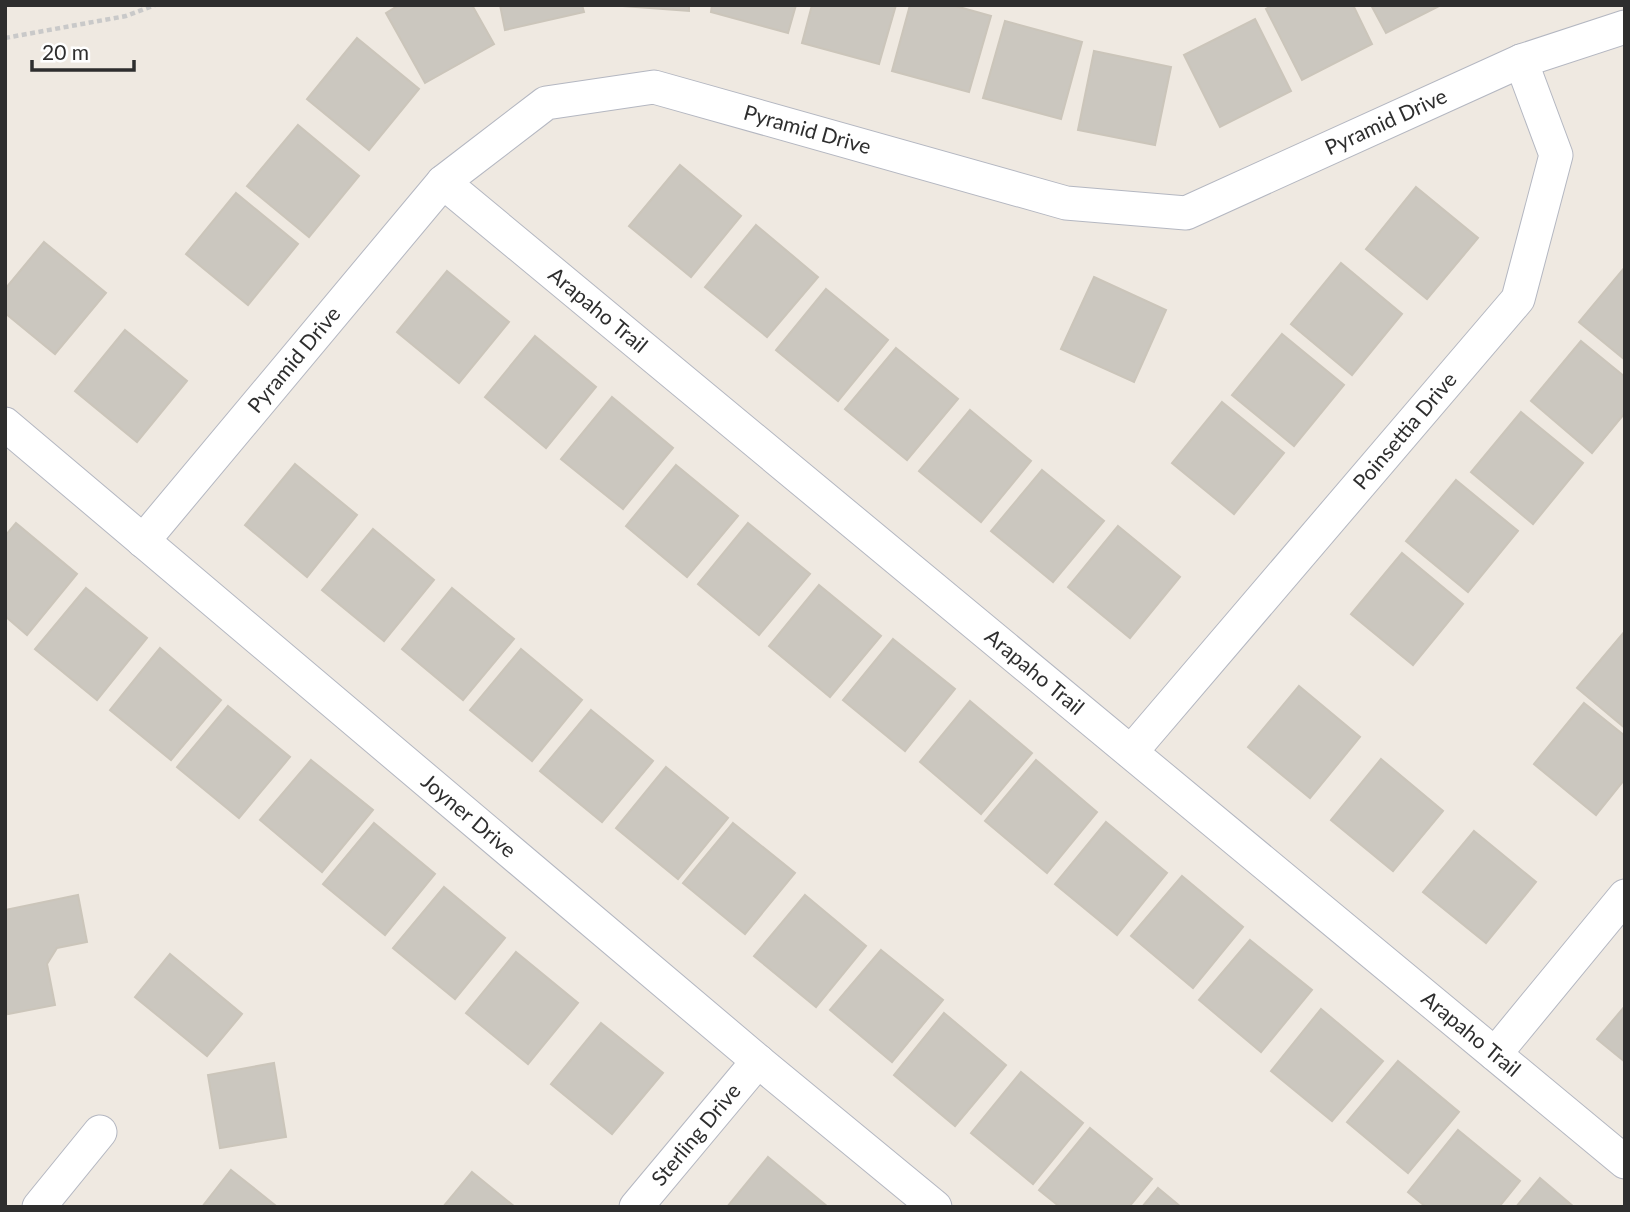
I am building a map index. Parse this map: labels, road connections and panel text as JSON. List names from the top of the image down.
{
  "streets": {
    "street": [
      "Pyramid Drive",
      "Arapaho Trail",
      "Poinsettia Drive",
      "Joyner Drive",
      "Sterling Drive"
    ]
  },
  "crossings": [
    ["Pyramid Drive", "Arapaho Trail"],
    ["Pyramid Drive", "Poinsettia Drive"],
    ["Pyramid Drive", "Joyner Drive"],
    ["Arapaho Trail", "Poinsettia Drive"],
    ["Joyner Drive", "Sterling Drive"]
  ],
  "scale_bar": "20 m"
}
